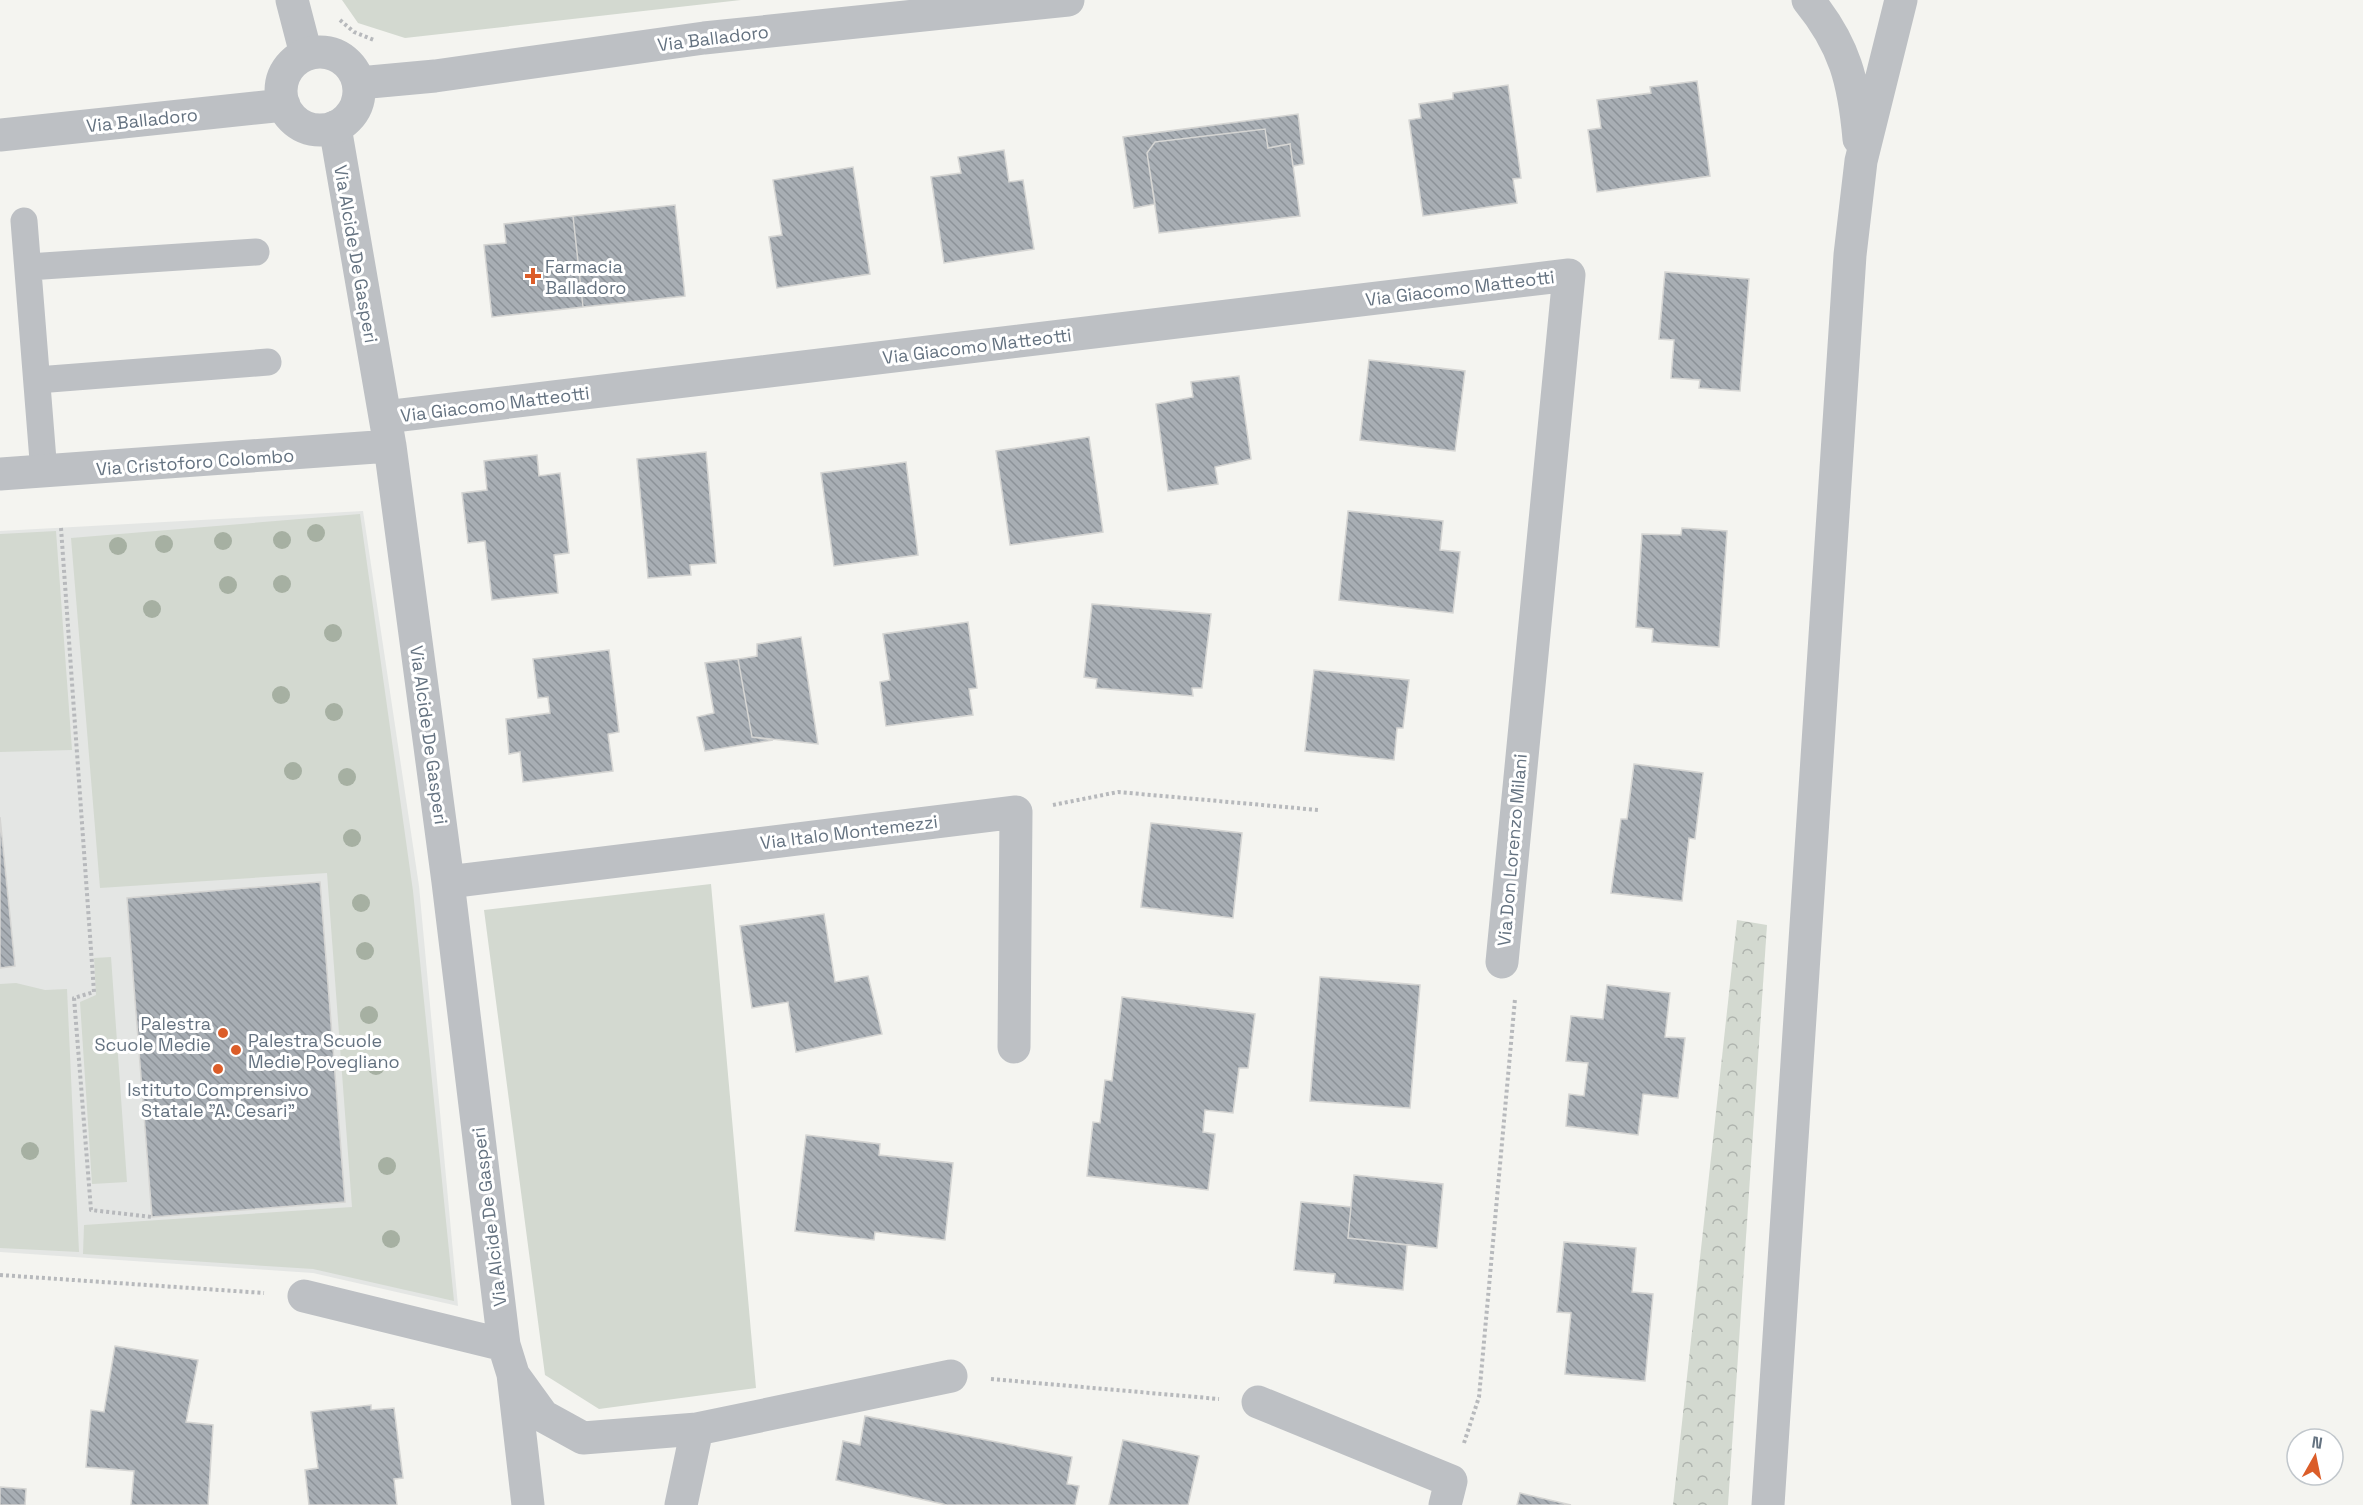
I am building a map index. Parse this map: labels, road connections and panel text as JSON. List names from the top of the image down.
{
  "streets": {
    "street": [
      "Via Balladoro",
      "Via Alcide De Gasperi",
      "Via Giacomo Matteotti",
      "Via Cristoforo Colombo",
      "Via Italo Montemezzi",
      "Via Don Lorenzo Milani"
    ]
  },
  "crossings": [
    ["Via Balladoro", "Via Alcide De Gasperi"],
    ["Via Alcide De Gasperi", "Via Giacomo Matteotti"],
    ["Via Alcide De Gasperi", "Via Cristoforo Colombo"],
    ["Via Alcide De Gasperi", "Via Italo Montemezzi"],
    ["Via Giacomo Matteotti", "Via Cristoforo Colombo"],
    ["Via Giacomo Matteotti", "Via Don Lorenzo Milani"]
  ],
  "places": {
    "health": ["Farmacia Balladoro"],
    "other": ["Palestra Scuole Medie", "Palestra Scuole Medie Povegliano", "Istituto Comprensivo Statale \"A. Cesari\""]
  },
  "north": "top"
}
